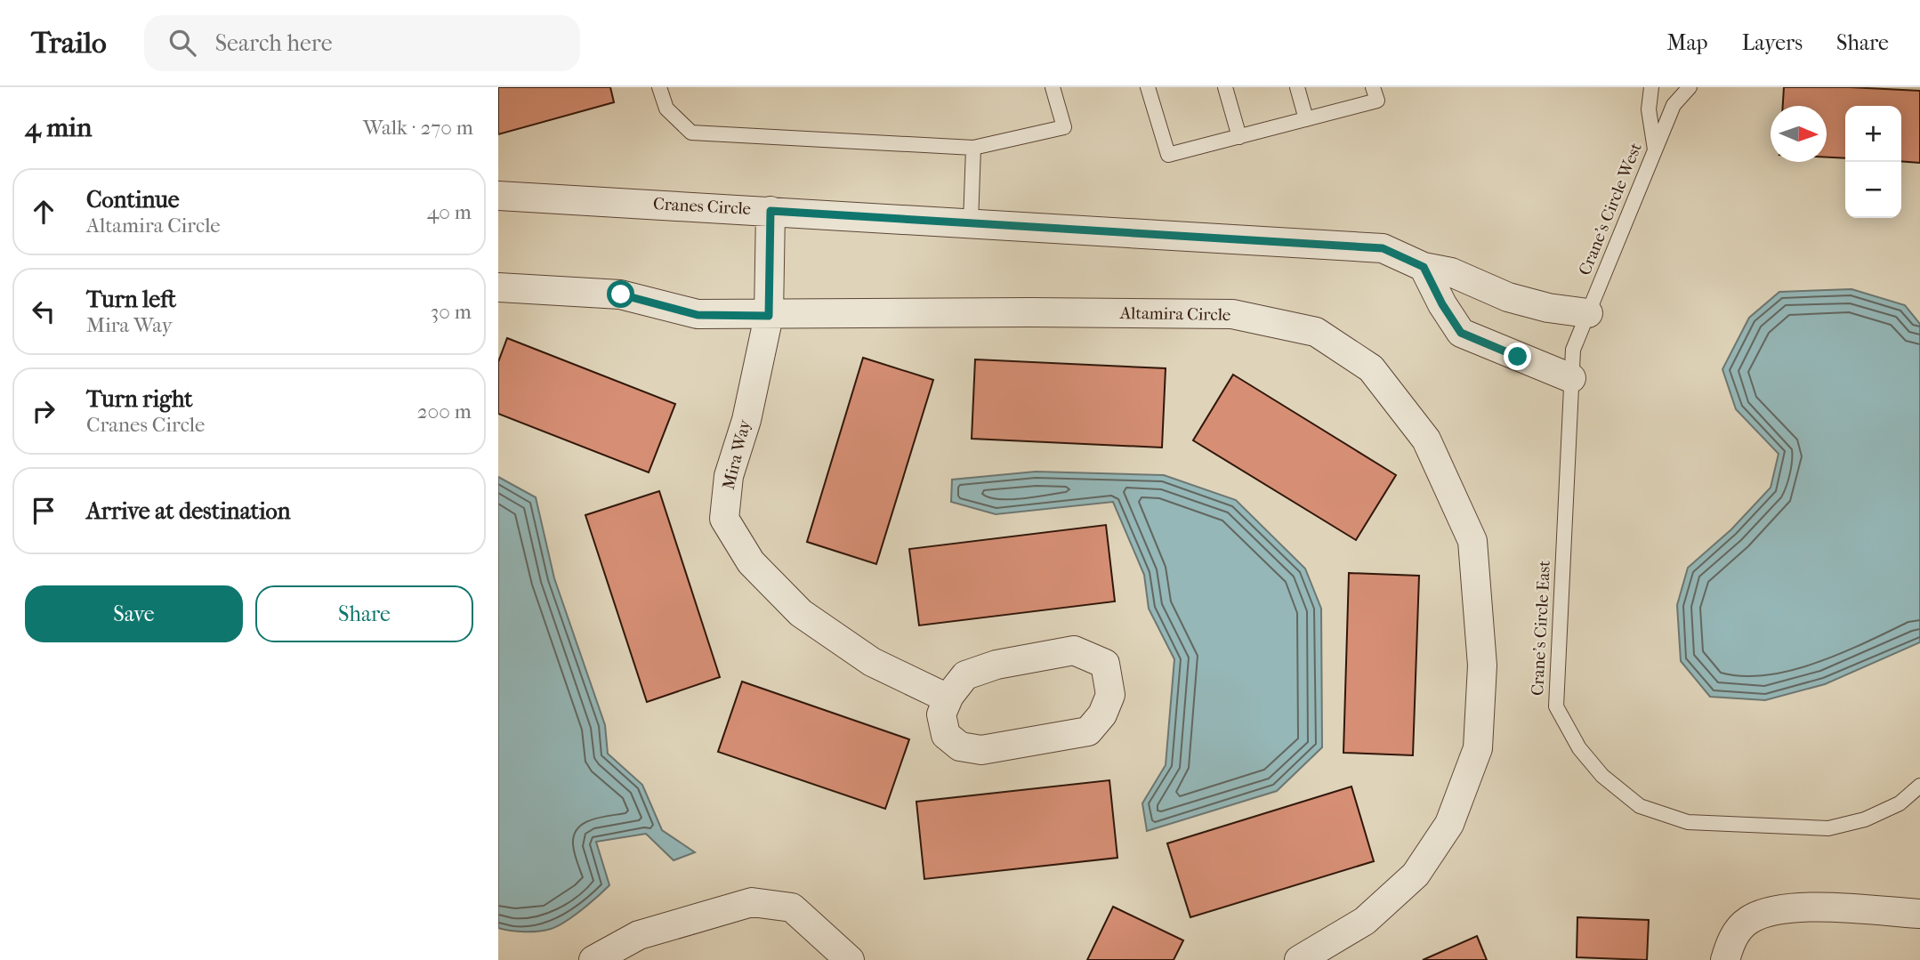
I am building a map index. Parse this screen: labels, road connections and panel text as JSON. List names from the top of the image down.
{
  "streets": {
    "street": ["Cranes Circle", "Altamira Circle", "Mira Way"],
    "lane": ["Crane's Circle West", "Crane's Circle East"]
  },
  "crossings": [
    ["Cranes Circle", "Crane's Circle West"],
    ["Cranes Circle", "Mira Way"],
    ["Crane's Circle West", "Crane's Circle East"],
    ["Altamira Circle", "Mira Way"]
  ],
  "north": "right",
  "page": {
    "header": "Trailo",
    "search": "Search here",
    "nav": ["Map", "Layers", "Share"],
    "heading": ["4 min", "Walk · 270 m"],
    "map_buttons": ["+", "−"],
    "list": [
      ["Continue", "Altamira Circle", "40 m"],
      ["Turn left", "Mira Way", "30 m"],
      ["Turn right", "Cranes Circle", "200 m"],
      "Arrive at destination"
    ],
    "buttons": ["Save", "Share"]
  }
}
